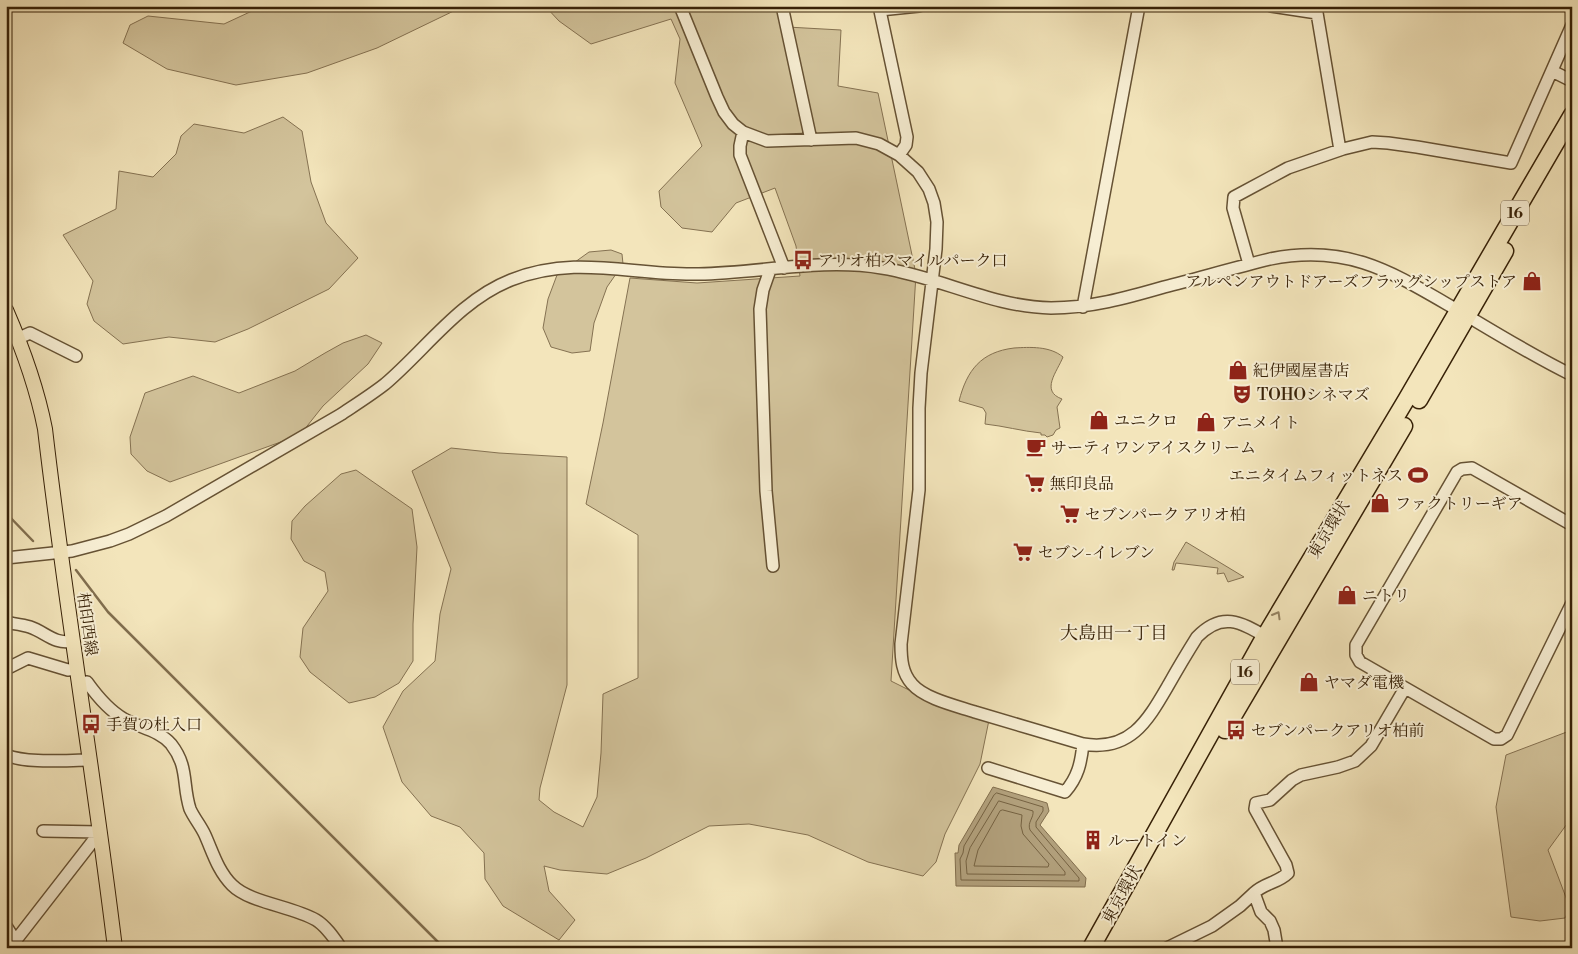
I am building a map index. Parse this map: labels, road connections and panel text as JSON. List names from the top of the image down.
{
  "streets": {
    "highway": ["16", "東京環状"],
    "main road": ["柏印西線"]
  },
  "districts": ["大島田一丁目"],
  "places": {
    "bus stop": ["アリオ柏スマイルパーク口", "手賀の杜入口", "セブンパークアリオ柏前"],
    "shop": [
      "アルペンアウトドアーズフラッグシップストア",
      "紀伊國屋書店",
      "ユニクロ",
      "アニメイト",
      "ファクトリーギア",
      "ニトリ",
      "ヤマダ電機"
    ],
    "theatre": ["TOHOシネマズ"],
    "cafe": ["サーティワンアイスクリーム"],
    "sports": ["エニタイムフィットネス"],
    "supermarket": ["無印良品", "セブンパーク アリオ柏", "セブン-イレブン"],
    "building": ["ルートイン"]
  }
}
